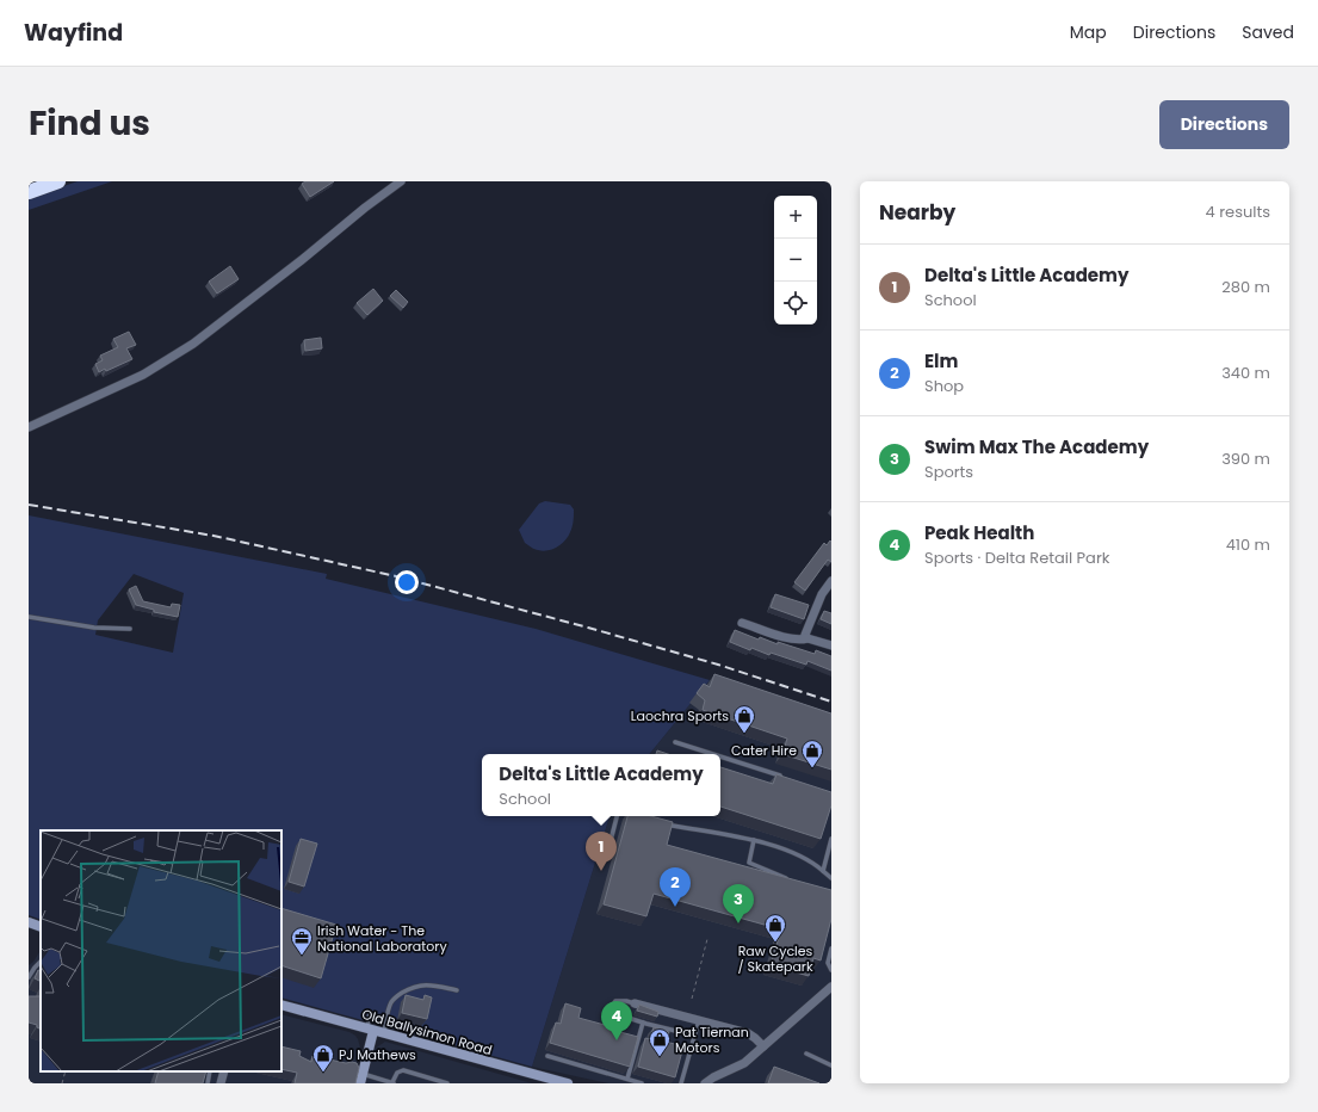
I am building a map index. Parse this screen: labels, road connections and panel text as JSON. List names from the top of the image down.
{
  "streets": {
    "street": ["Old Ballysimon Road"]
  },
  "places": {
    "shop": [
      "Laochra Sports",
      "Cater Hire",
      "Raw Cycles / Skatepark",
      "Pat Tiernan Motors",
      "PJ Mathews"
    ],
    "office": ["Irish Water - The National Laboratory"]
  },
  "page": {
    "header": "Wayfind",
    "nav": ["Map", "Directions", "Saved"],
    "title": "Find us",
    "buttons": "Directions",
    "heading": ["Nearby", "4 results"],
    "map_buttons": ["+", "−"],
    "list": [
      {
        "mark": "1",
        "name": "Delta's Little Academy",
        "note": "School",
        "value": "280 m"
      },
      {
        "mark": "2",
        "name": "Elm",
        "note": "Shop",
        "value": "340 m"
      },
      {
        "mark": "3",
        "name": "Swim Max The Academy",
        "note": "Sports",
        "value": "390 m"
      },
      {
        "mark": "4",
        "name": "Peak Health",
        "note": "Sports · Delta Retail Park",
        "value": "410 m"
      }
    ],
    "popup": ["Delta's Little Academy", "School"],
    "pins": [
      "1",
      "2",
      "3",
      "4"
    ]
  }
}
